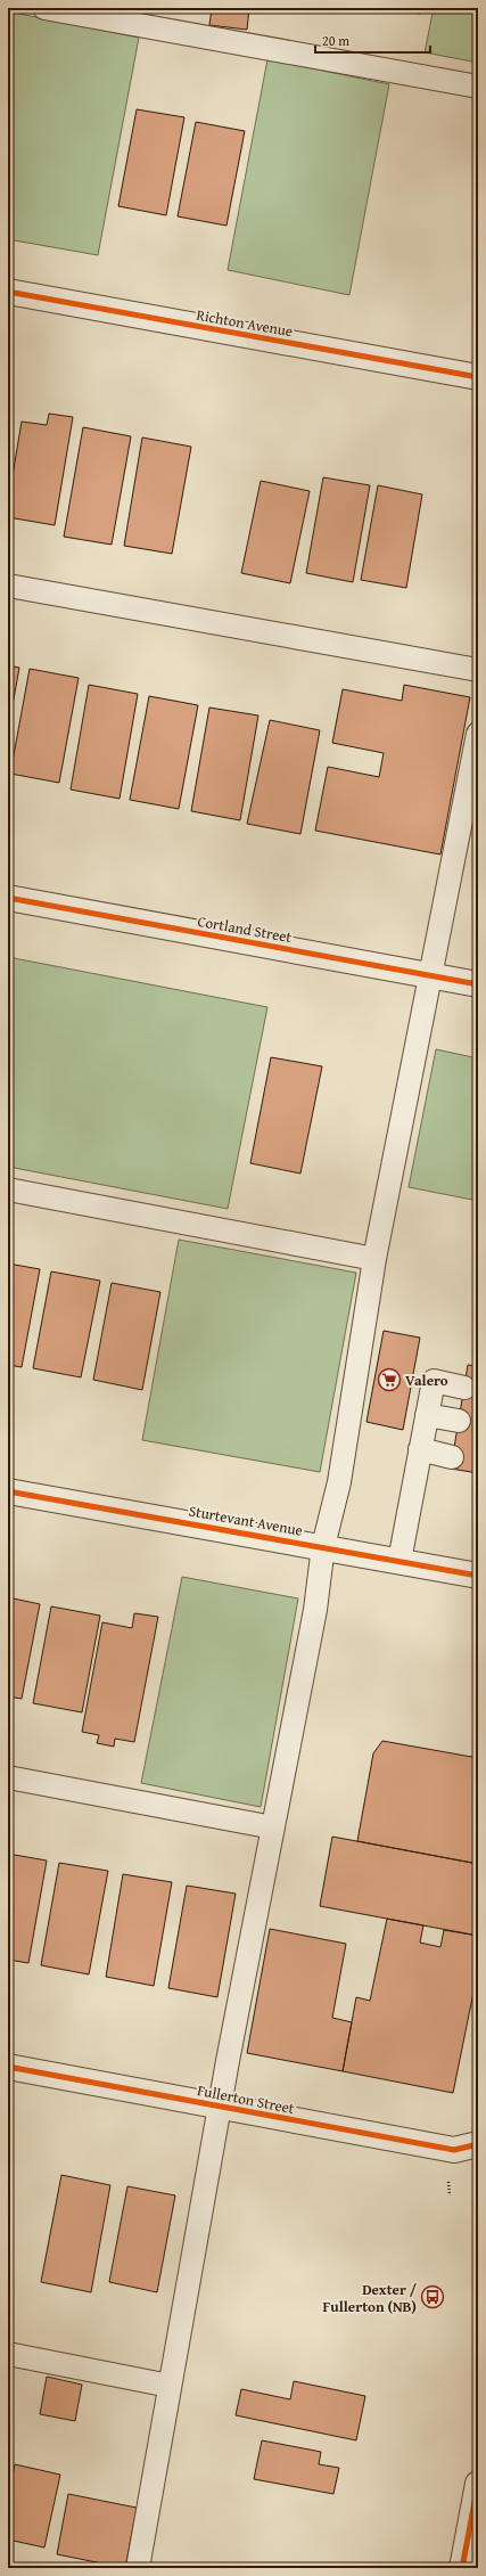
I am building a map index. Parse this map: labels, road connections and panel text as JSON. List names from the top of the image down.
{
  "streets": {
    "street": [
      "Richton Avenue",
      "Cortland Street",
      "Sturtevant Avenue",
      "Fullerton Street"
    ]
  },
  "places": {
    "supermarket": ["Valero"],
    "bus stop": ["Dexter / Fullerton (NB)"]
  },
  "scale_bar": "20 m"
}
